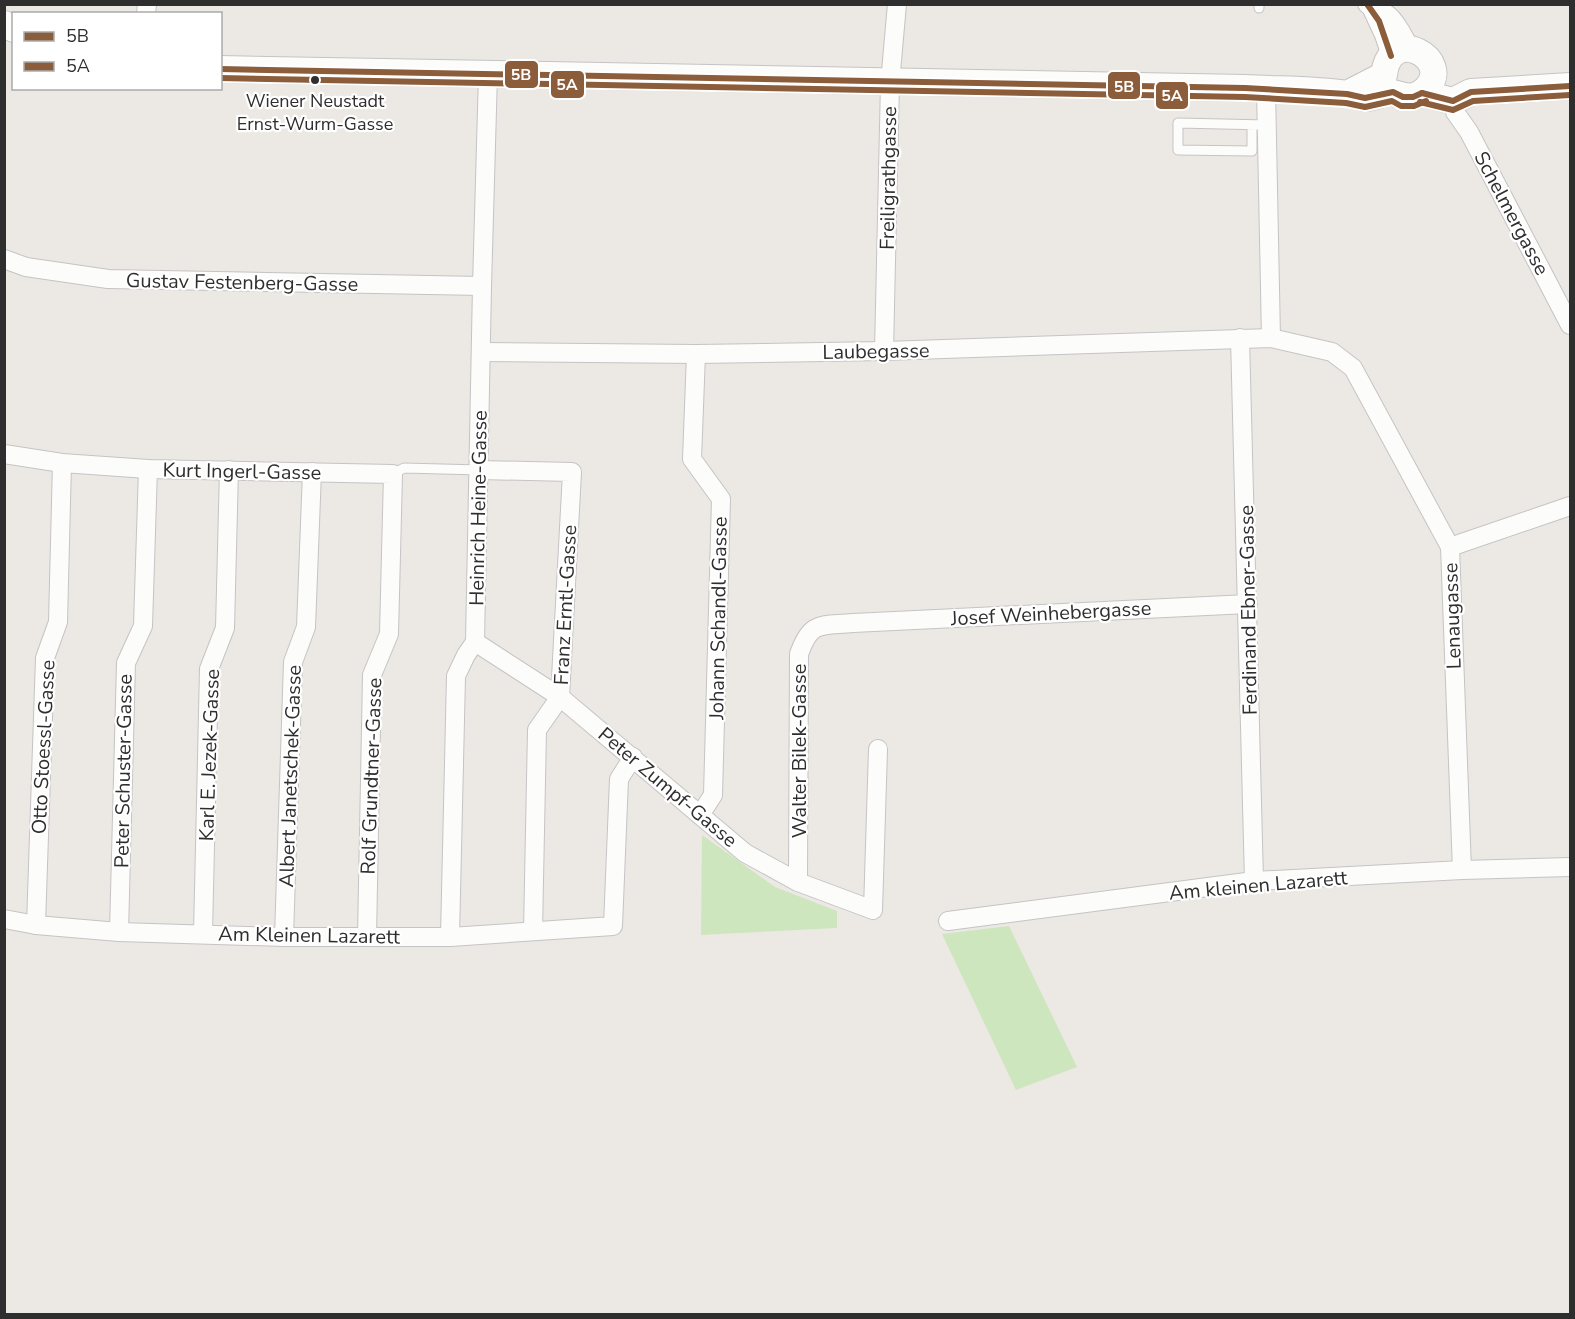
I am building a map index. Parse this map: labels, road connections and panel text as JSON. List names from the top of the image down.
{
  "streets": {
    "street": [
      "Freiligrathgasse",
      "Schelmergasse",
      "Gustav Festenberg-Gasse",
      "Laubegasse",
      "Kurt Ingerl-Gasse",
      "Heinrich Heine-Gasse",
      "Franz Erntl-Gasse",
      "Ferdinand Ebner-Gasse",
      "Josef Weinhebergasse",
      "Lenaugasse",
      "Johann Schandl-Gasse",
      "Otto Stoessl-Gasse",
      "Walter Bilek-Gasse",
      "Karl E. Jezek-Gasse",
      "Peter Schuster-Gasse",
      "Albert Janetschek-Gasse",
      "Rolf Grundtner-Gasse",
      "Peter Zumpf-Gasse",
      "Am kleinen Lazarett",
      "Am Kleinen Lazarett"
    ]
  },
  "crossings": [
    ["Freiligrathgasse", "Laubegasse"],
    ["Gustav Festenberg-Gasse", "Heinrich Heine-Gasse"],
    ["Laubegasse", "Heinrich Heine-Gasse"],
    ["Laubegasse", "Ferdinand Ebner-Gasse"],
    ["Laubegasse", "Lenaugasse"],
    ["Laubegasse", "Johann Schandl-Gasse"],
    ["Kurt Ingerl-Gasse", "Heinrich Heine-Gasse"],
    ["Kurt Ingerl-Gasse", "Franz Erntl-Gasse"],
    ["Kurt Ingerl-Gasse", "Otto Stoessl-Gasse"],
    ["Kurt Ingerl-Gasse", "Karl E. Jezek-Gasse"],
    ["Kurt Ingerl-Gasse", "Peter Schuster-Gasse"],
    ["Kurt Ingerl-Gasse", "Albert Janetschek-Gasse"],
    ["Kurt Ingerl-Gasse", "Rolf Grundtner-Gasse"],
    ["Heinrich Heine-Gasse", "Franz Erntl-Gasse"],
    ["Heinrich Heine-Gasse", "Peter Zumpf-Gasse"],
    ["Heinrich Heine-Gasse", "Am Kleinen Lazarett"],
    ["Franz Erntl-Gasse", "Peter Zumpf-Gasse"],
    ["Franz Erntl-Gasse", "Am Kleinen Lazarett"],
    ["Ferdinand Ebner-Gasse", "Josef Weinhebergasse"],
    ["Ferdinand Ebner-Gasse", "Am kleinen Lazarett"],
    ["Josef Weinhebergasse", "Walter Bilek-Gasse"],
    ["Lenaugasse", "Am kleinen Lazarett"],
    ["Johann Schandl-Gasse", "Peter Zumpf-Gasse"],
    ["Otto Stoessl-Gasse", "Am Kleinen Lazarett"],
    ["Walter Bilek-Gasse", "Peter Zumpf-Gasse"],
    ["Karl E. Jezek-Gasse", "Am Kleinen Lazarett"],
    ["Peter Schuster-Gasse", "Am Kleinen Lazarett"],
    ["Albert Janetschek-Gasse", "Am Kleinen Lazarett"],
    ["Rolf Grundtner-Gasse", "Am Kleinen Lazarett"],
    ["Peter Zumpf-Gasse", "Am Kleinen Lazarett"]
  ],
  "places": ["Wiener Neustadt Ernst-Wurm-Gasse"],
  "lines": ["transit line 5B", "transit line 5A"],
  "legend": ["5B", "5A"]
}
